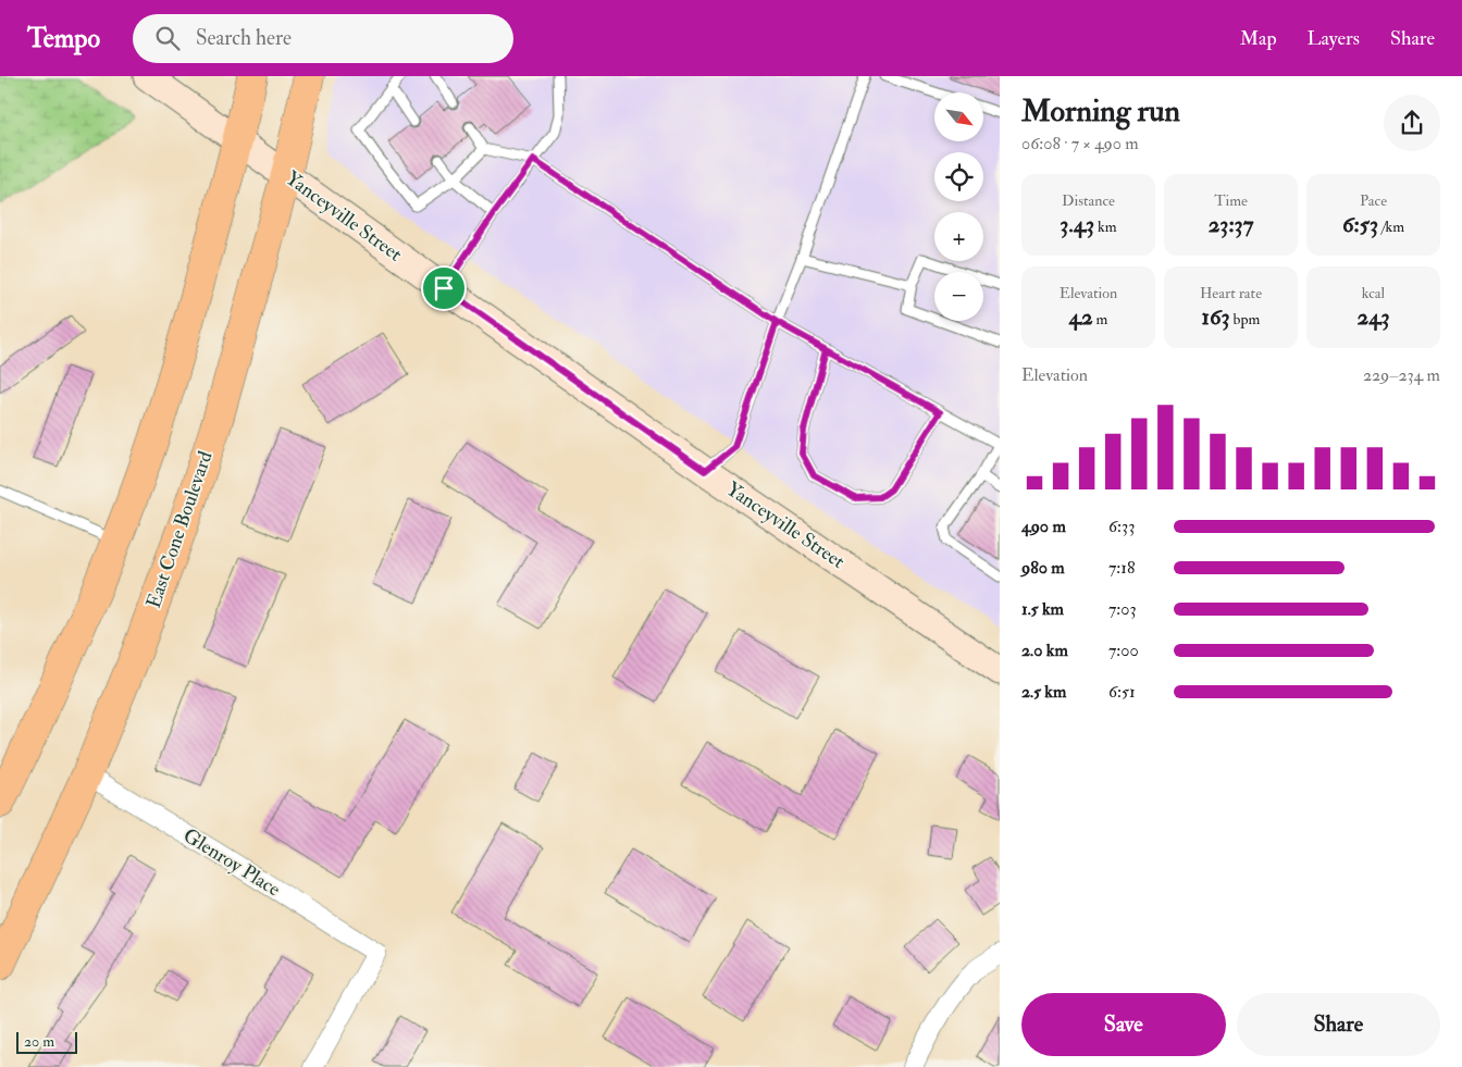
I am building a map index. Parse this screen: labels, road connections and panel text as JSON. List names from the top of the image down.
{
  "streets": {
    "main road": ["Yanceyville Street", "East Cone Boulevard"],
    "street": ["Glenroy Place"]
  },
  "crossings": [
    ["Yanceyville Street", "East Cone Boulevard"],
    ["East Cone Boulevard", "Glenroy Place"]
  ],
  "scale_bar": "20 m",
  "north": "bottom right",
  "page": {
    "header": "Tempo",
    "search": "Search here",
    "nav": ["Map", "Layers", "Share"],
    "heading": ["Morning run", "06:08 · 7 × 490 m"],
    "map_buttons": ["+", "−"],
    "stats": [
      ["Distance", "3.43 km"],
      ["Time", "23:37"],
      ["Pace", "6:53 /km"],
      ["Elevation", "42 m"],
      ["Heart rate", "163 bpm"],
      ["kcal", "243"]
    ],
    "chart": ["Elevation", "229–234 m"],
    "list": [
      {
        "name": "490 m",
        "note": "6:33"
      },
      {
        "name": "980 m",
        "note": "7:18"
      },
      {
        "name": "1.5 km",
        "note": "7:03"
      },
      {
        "name": "2.0 km",
        "note": "7:00"
      },
      {
        "name": "2.5 km",
        "note": "6:51"
      }
    ],
    "buttons": ["Save", "Share"],
    "scale": "20 m"
  }
}
